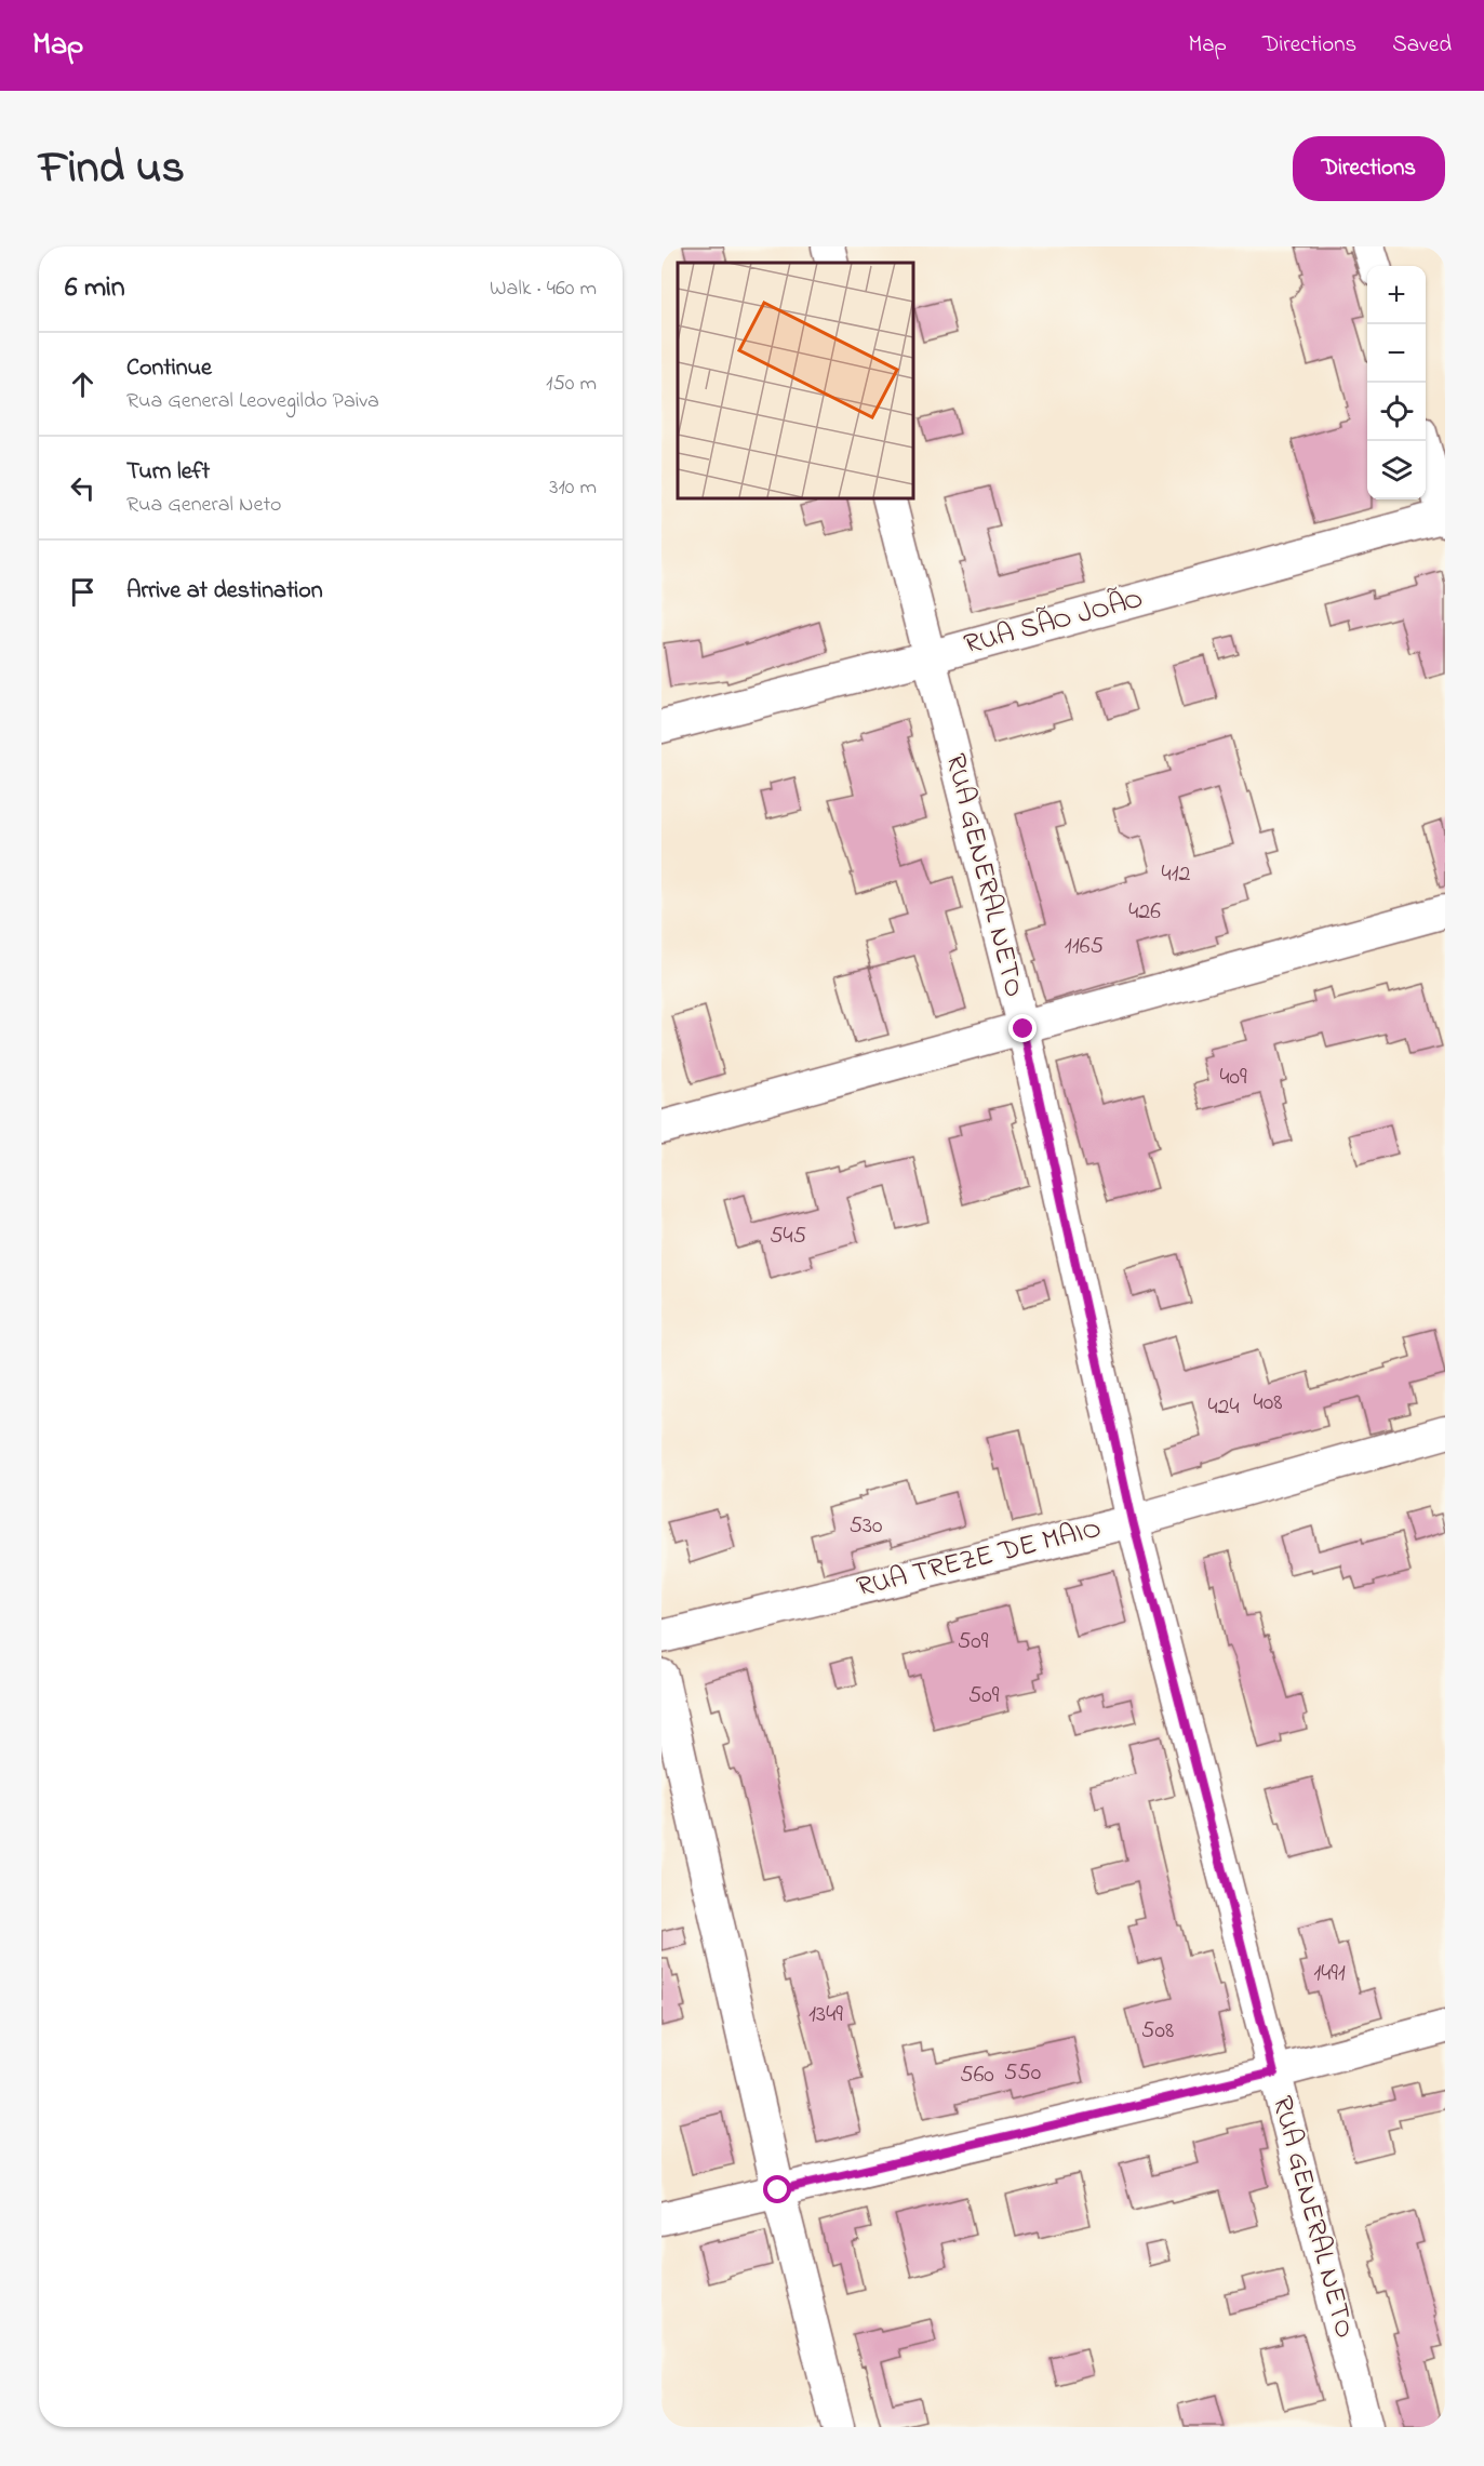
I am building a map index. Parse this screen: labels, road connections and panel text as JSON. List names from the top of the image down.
{
  "streets": {
    "street": ["RUA SÃO JOÃO", "RUA GENERAL NETO", "RUA TREZE DE MAIO"]
  },
  "crossings": [
    ["RUA SÃO JOÃO", "RUA GENERAL NETO"],
    ["RUA GENERAL NETO", "RUA TREZE DE MAIO"]
  ],
  "house_numbers": [
    "412",
    "426",
    "1165",
    "409",
    "545",
    "408",
    "424",
    "530",
    "509",
    "509",
    "1491",
    "1349",
    "508",
    "550",
    "560"
  ],
  "page": {
    "header": "Map",
    "nav": ["Map", "Directions", "Saved"],
    "title": "Find us",
    "buttons": "Directions",
    "heading": ["6 min", "Walk · 460 m"],
    "map_buttons": ["+", "−"],
    "list": [
      ["Continue", "Rua General Leovegildo Paiva", "150 m"],
      ["Turn left", "Rua General Neto", "310 m"],
      "Arrive at destination"
    ]
  }
}
